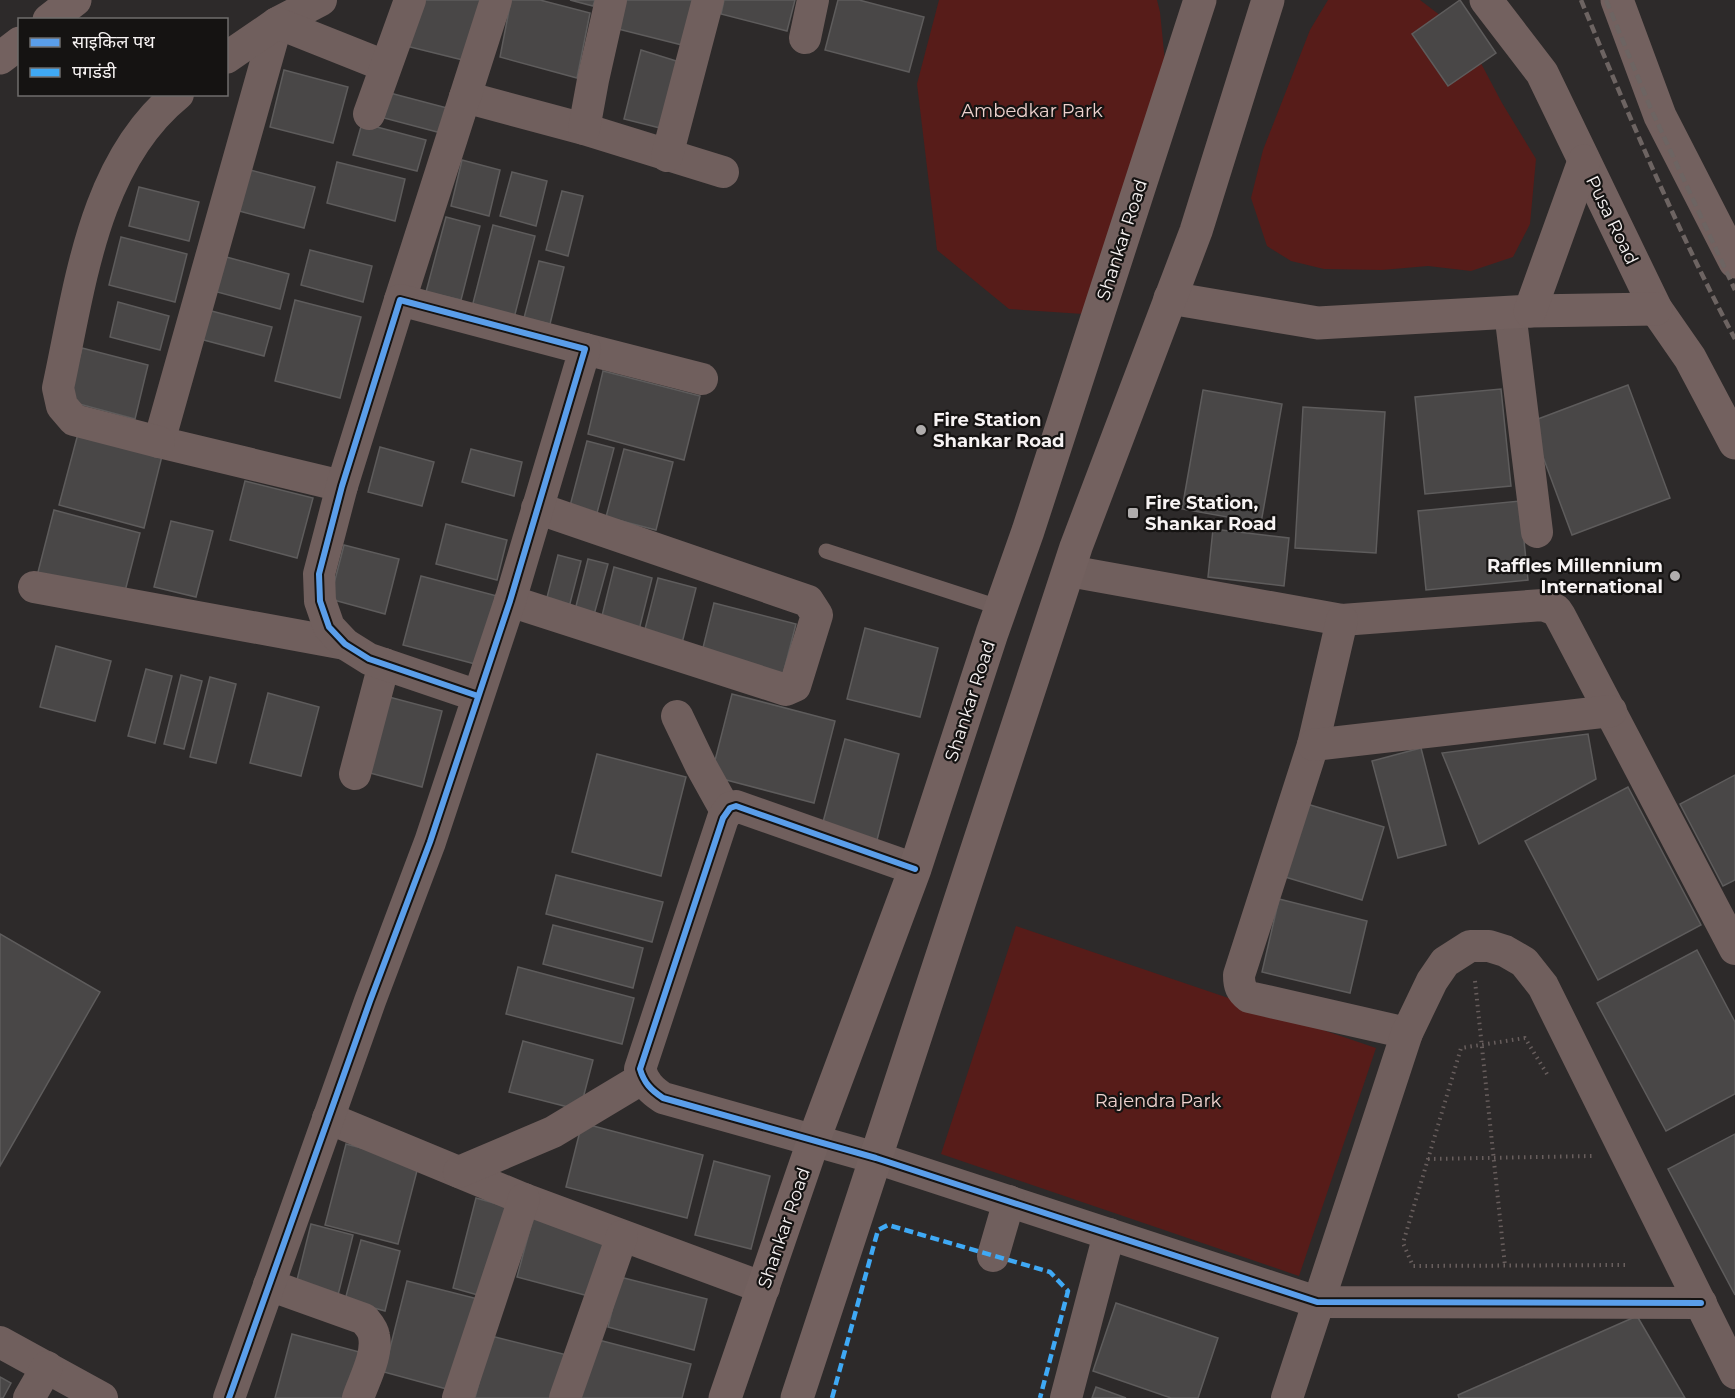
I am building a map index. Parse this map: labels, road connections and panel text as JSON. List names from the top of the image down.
{
  "streets": {
    "main road": ["Pusa Road", "Shankar Road"]
  },
  "parks": ["Ambedkar Park", "Rajendra Park"],
  "places": {
    "other": ["Fire Station Shankar Road", "Raffles Millennium International"],
    "transit": ["Fire Station, Shankar Road"]
  },
  "legend": ["साइकिल पथ", "पगडंडी"]
}
